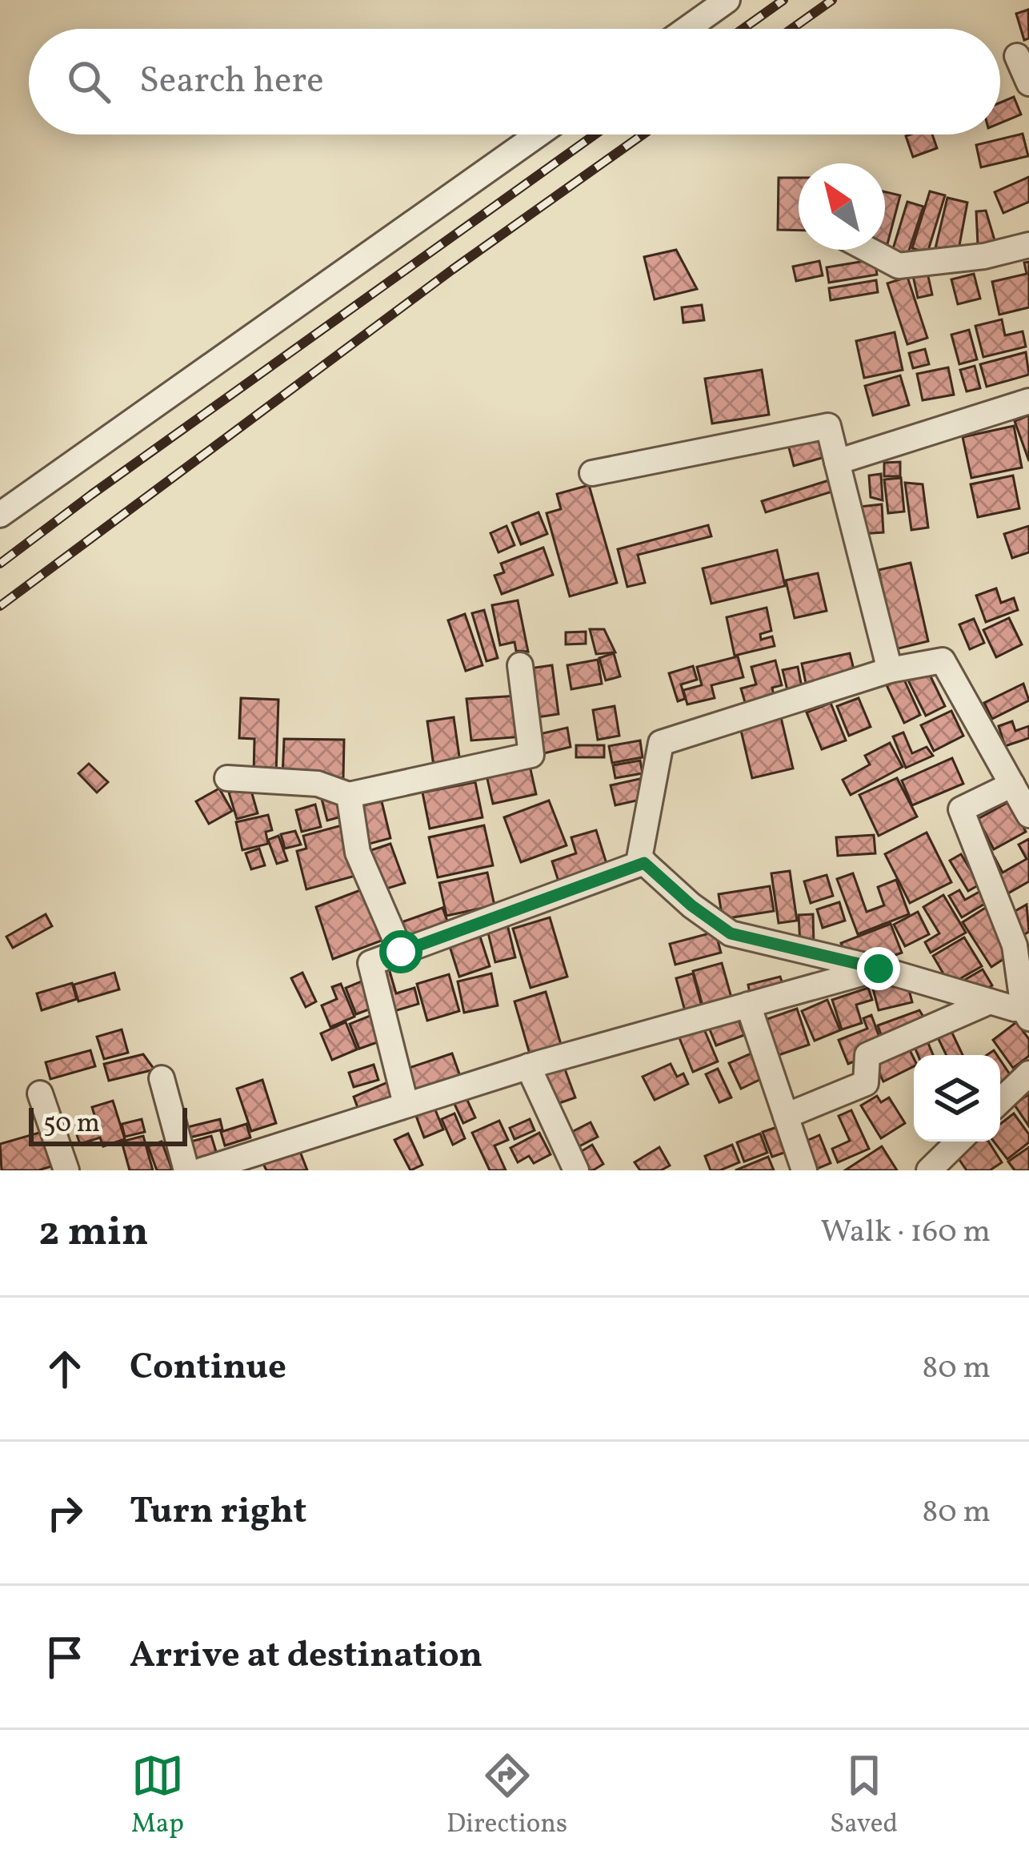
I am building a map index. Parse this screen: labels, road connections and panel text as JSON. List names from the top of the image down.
{
  "scale_bar": "50 m",
  "north": "top left",
  "page": {
    "search": "Search here",
    "scale": "50 m",
    "heading": ["2 min", "Walk · 160 m"],
    "list": [
      ["Continue", "80 m"],
      ["Turn right", "80 m"],
      "Arrive at destination"
    ],
    "nav": ["Map", "Directions", "Saved"]
  }
}
